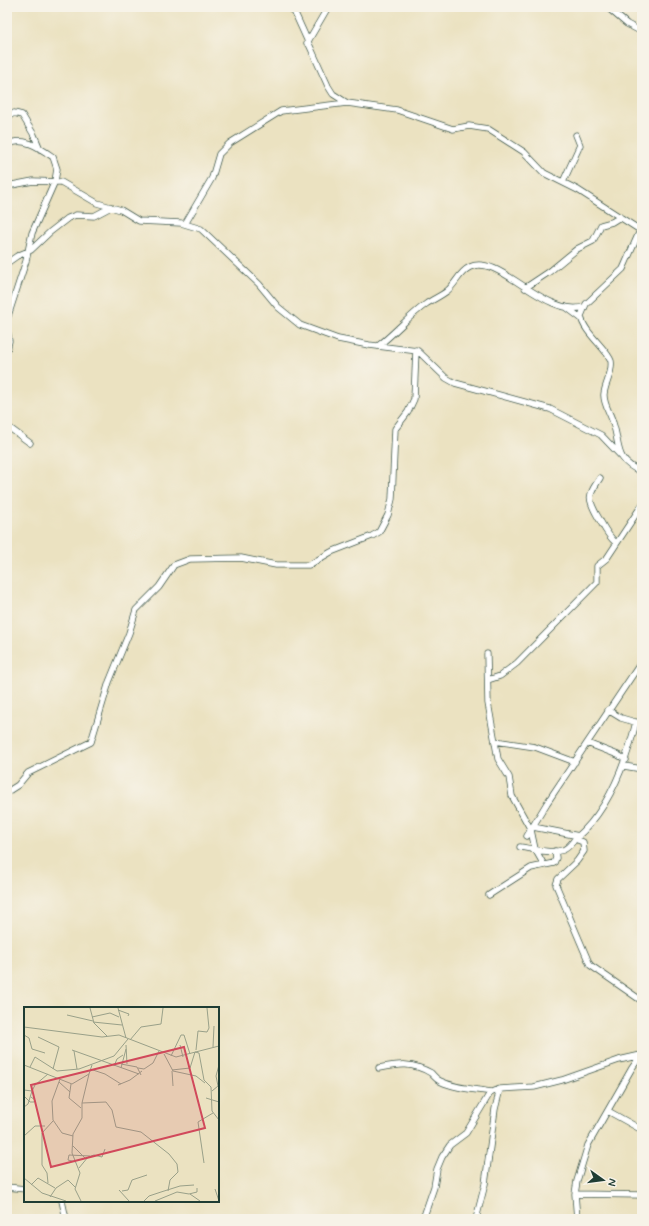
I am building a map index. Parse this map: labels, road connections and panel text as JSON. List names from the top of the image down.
{
  "north": "right"
}
